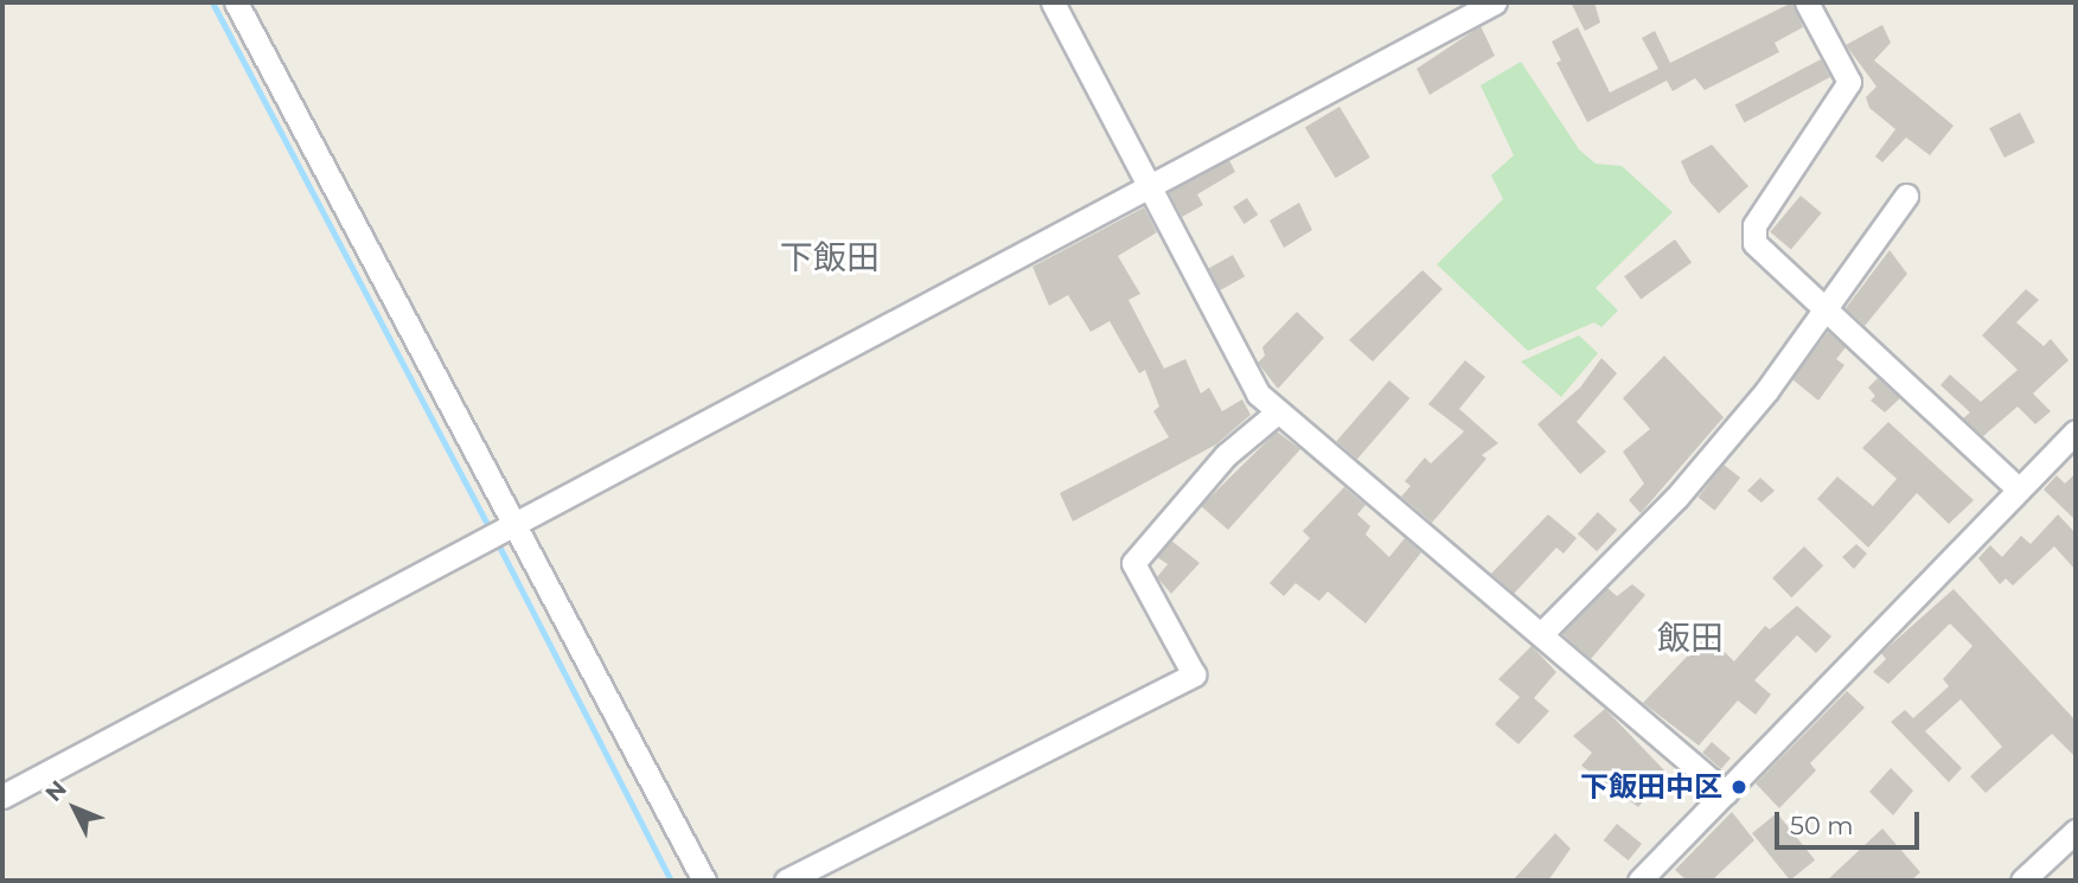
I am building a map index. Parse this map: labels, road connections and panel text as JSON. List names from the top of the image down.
{
  "districts": ["下飯田", "飯田"],
  "places": ["下飯田中区"],
  "scale_bar": "50 m",
  "north": "top left"
}
